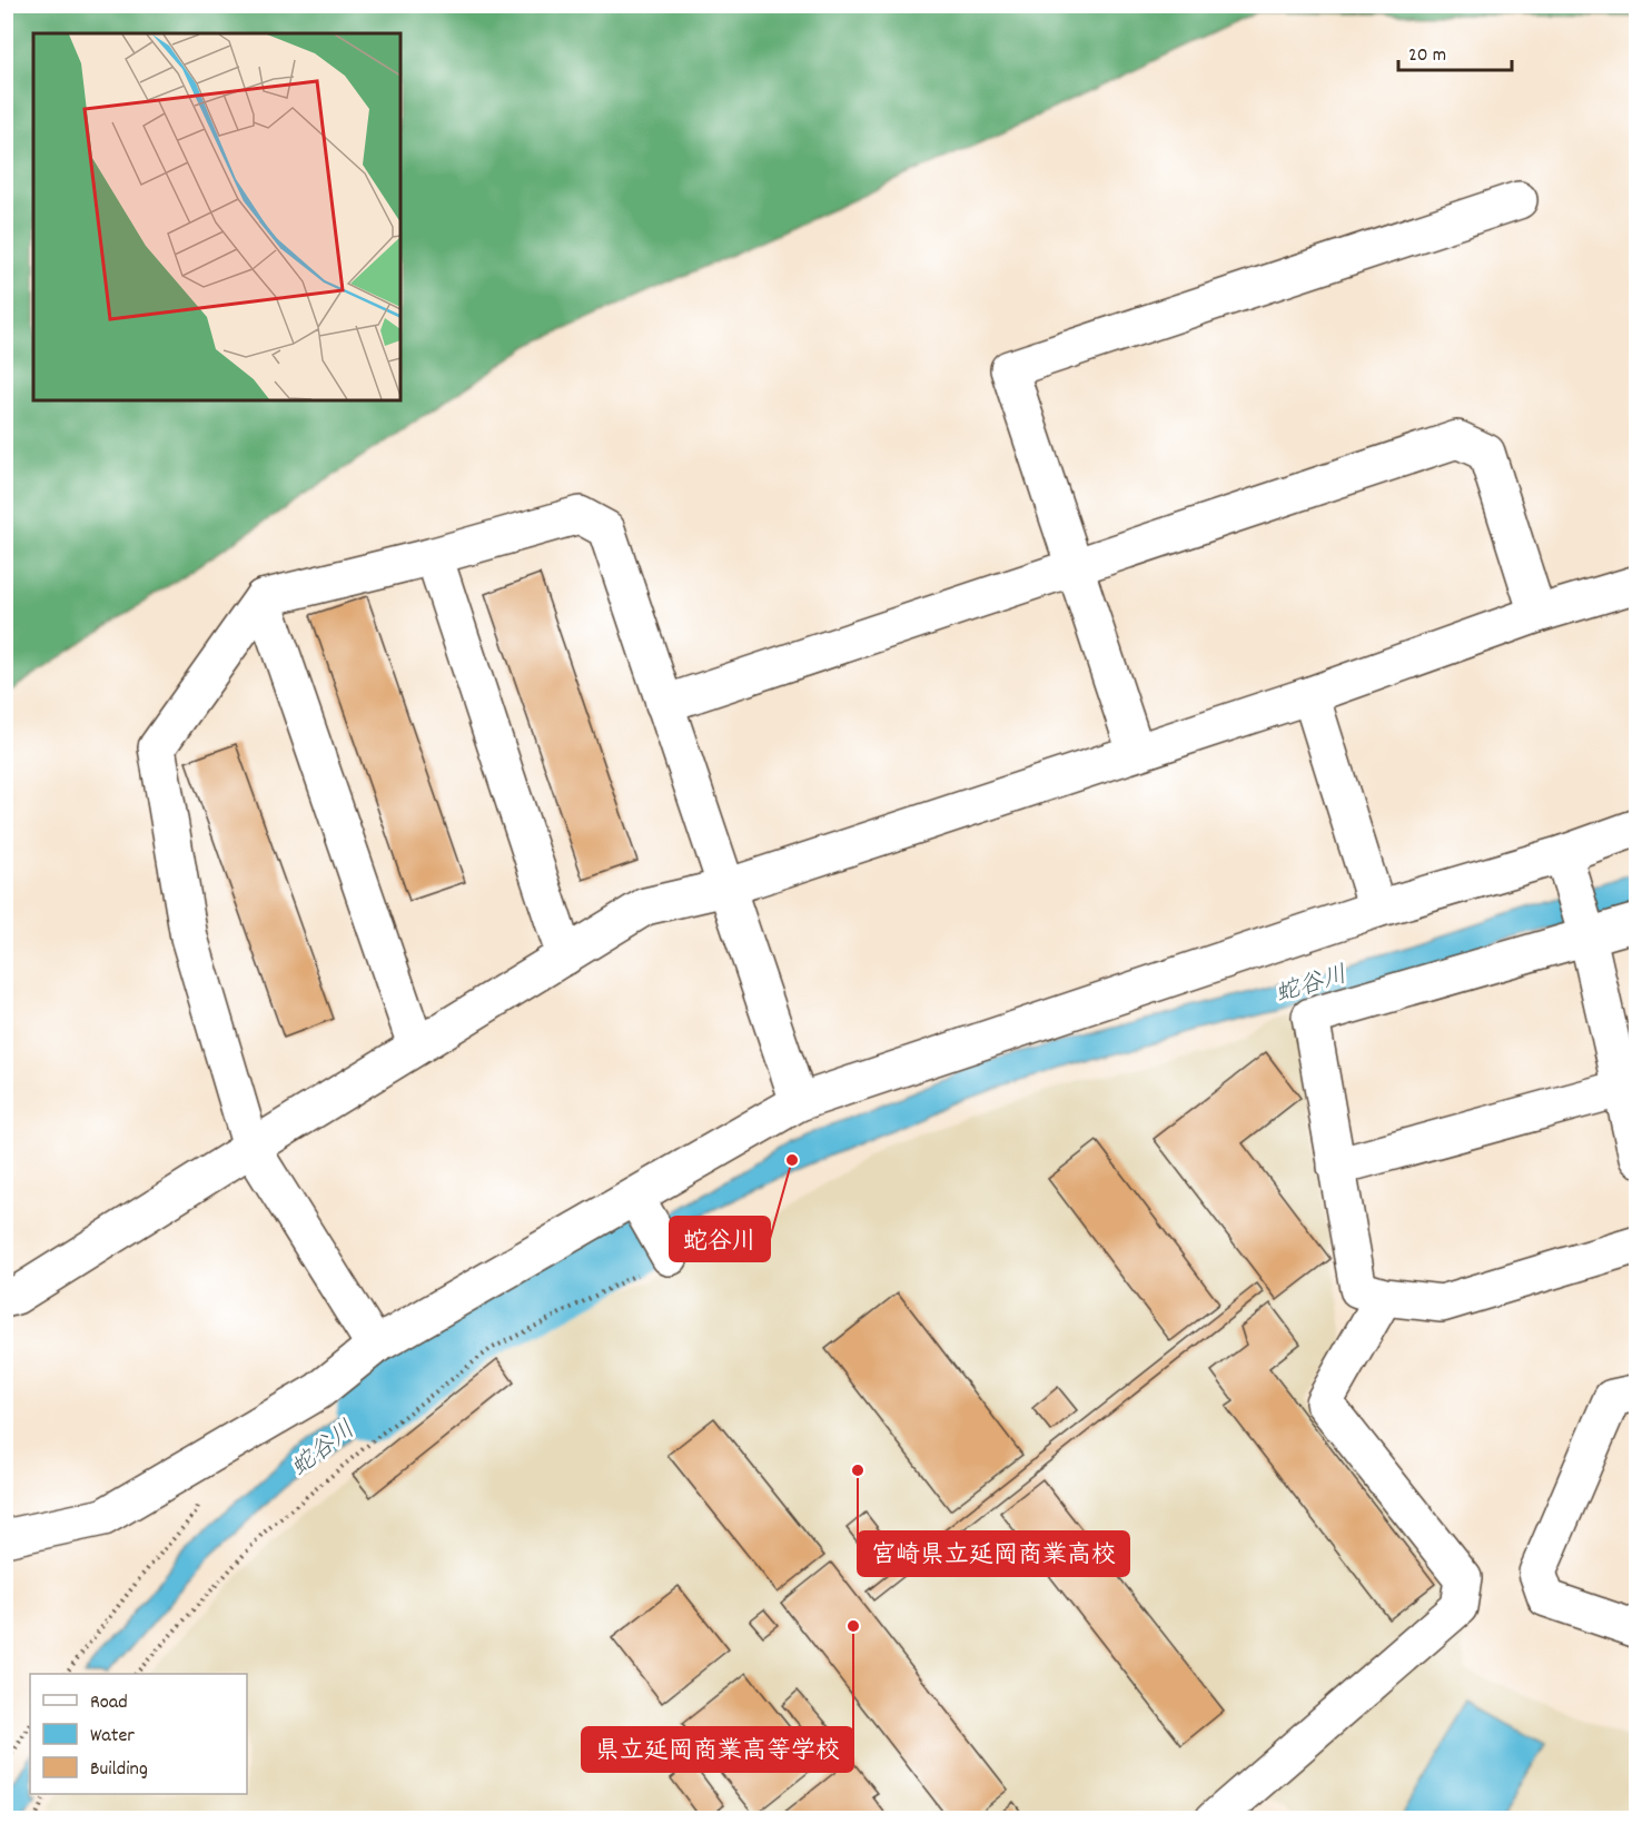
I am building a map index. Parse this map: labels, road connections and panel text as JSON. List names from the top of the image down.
{
  "water": ["蛇谷川"],
  "places": ["蛇谷川", "宮崎県立延岡商業高校", "県立延岡商業高等学校"],
  "legend": ["Road", "Water", "Building"],
  "scale_bar": "20 m"
}
